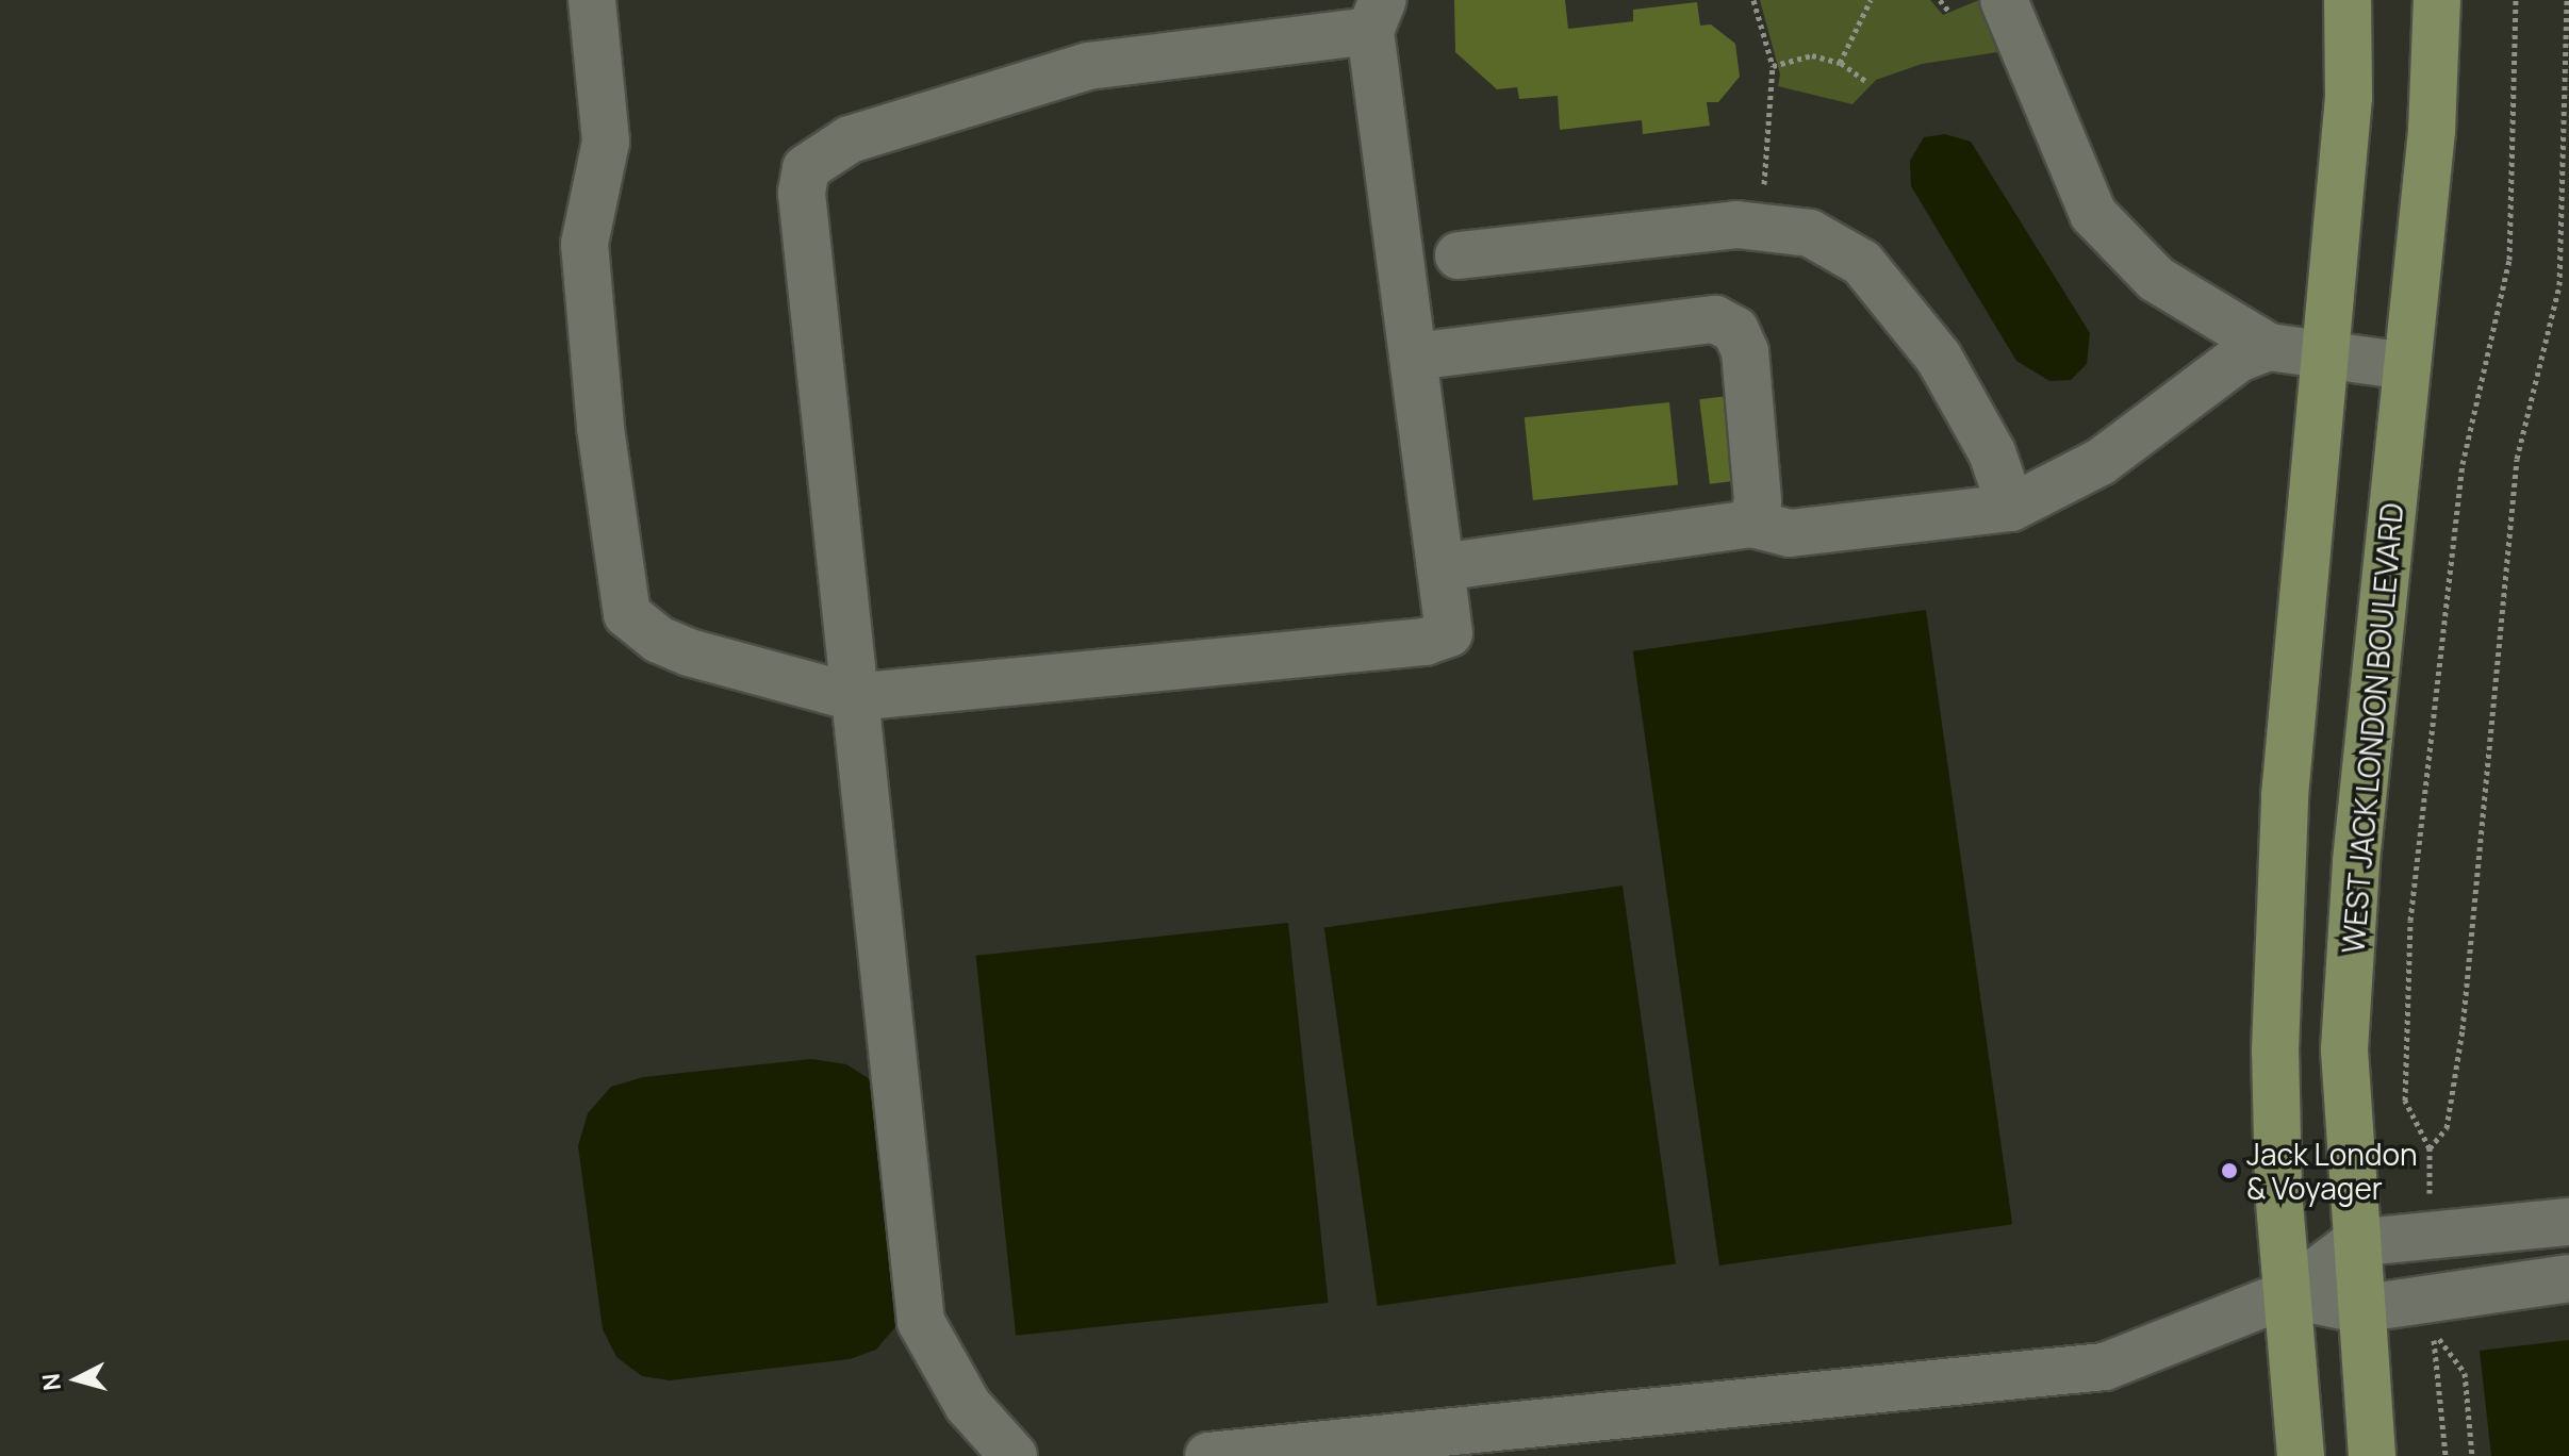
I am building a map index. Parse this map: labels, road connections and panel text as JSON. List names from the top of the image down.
{
  "streets": {
    "main road": ["WEST JACK LONDON BOULEVARD"]
  },
  "places": ["Jack London & Voyager"],
  "north": "left"
}
